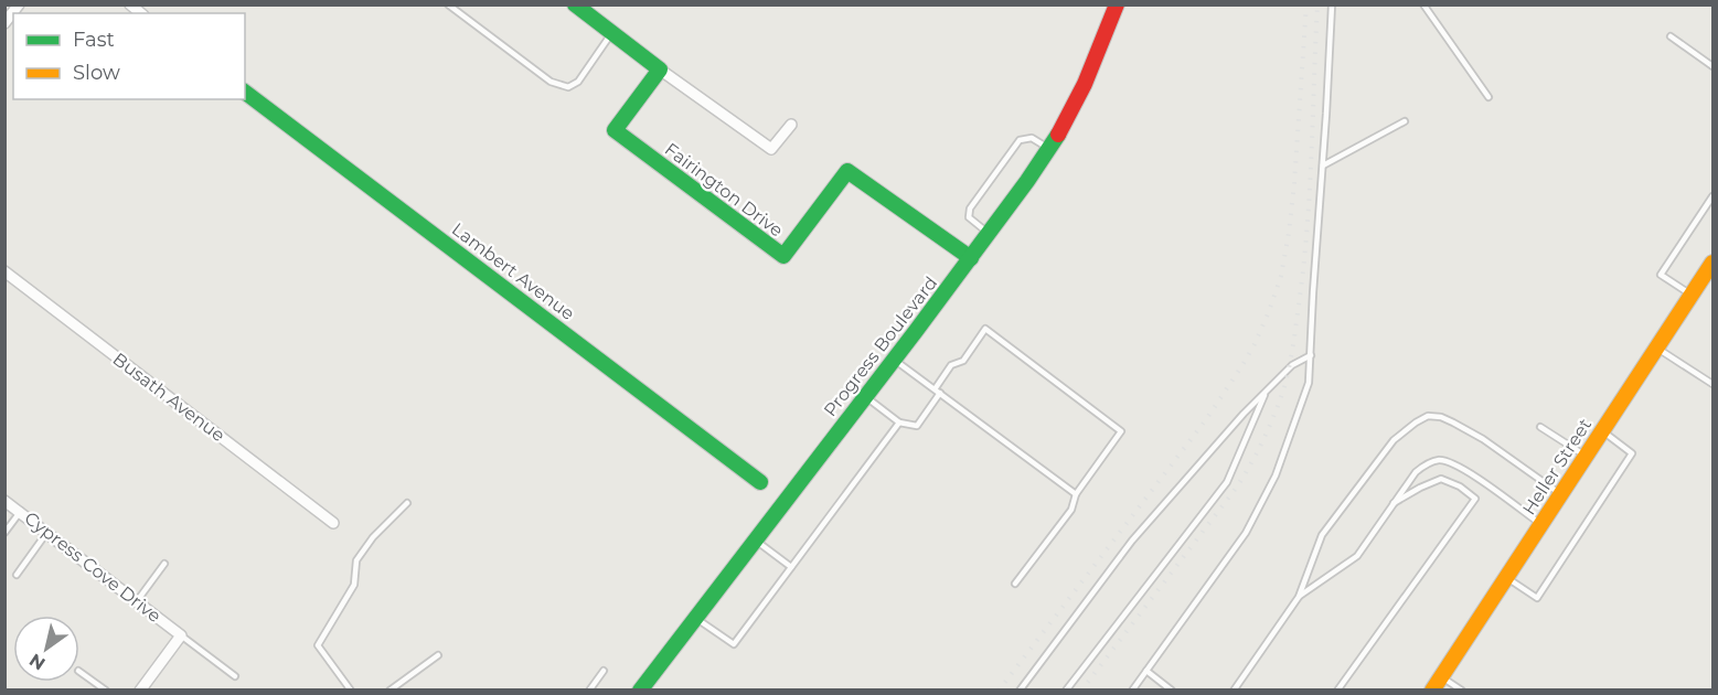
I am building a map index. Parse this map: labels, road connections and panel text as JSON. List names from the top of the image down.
{
  "streets": {
    "street": [
      "Fairington Drive",
      "Lambert Avenue",
      "Progress Boulevard",
      "Busath Avenue",
      "Heller Street",
      "Cypress Cove Drive"
    ]
  },
  "crossings": [
    ["Fairington Drive", "Progress Boulevard"]
  ],
  "legend": ["Fast", "Slow"],
  "north": "bottom left"
}
